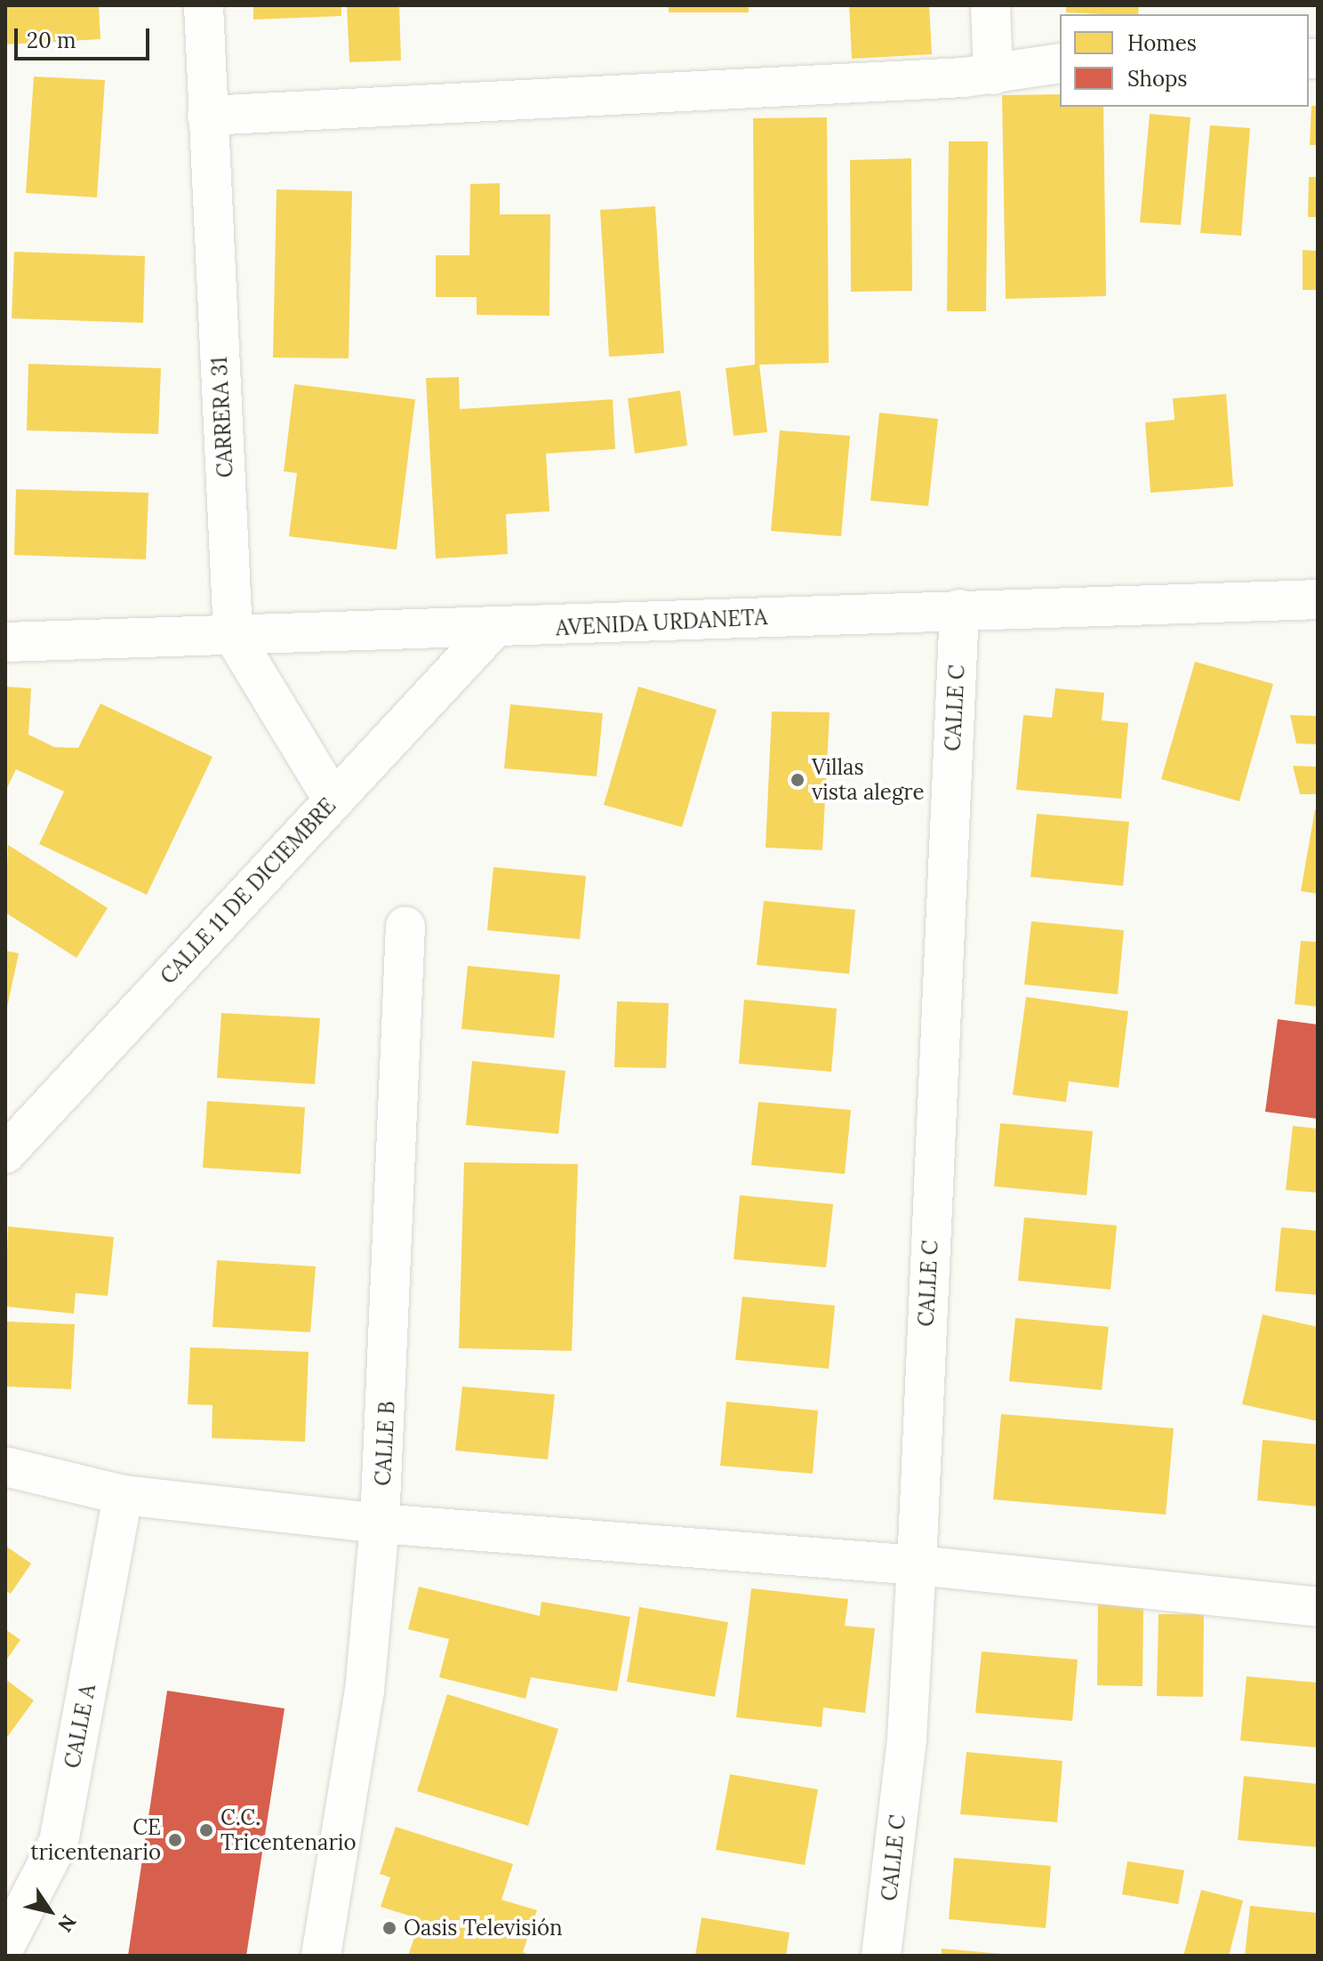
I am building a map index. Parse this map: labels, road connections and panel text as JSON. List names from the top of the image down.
{
  "streets": {
    "street": [
      "CARRERA 31",
      "AVENIDA URDANETA",
      "CALLE C",
      "CALLE 11 DE DICIEMBRE",
      "CALLE B",
      "CALLE A"
    ]
  },
  "crossings": [
    ["CARRERA 31", "AVENIDA URDANETA"],
    ["CARRERA 31", "CALLE 11 DE DICIEMBRE"],
    ["AVENIDA URDANETA", "CALLE C"],
    ["AVENIDA URDANETA", "CALLE 11 DE DICIEMBRE"]
  ],
  "places": [
    "Villas vista alegre",
    "C.C. Tricentenario",
    "CE tricentenario",
    "Oasis Televisión"
  ],
  "legend": ["Homes", "Shops"],
  "scale_bar": "20 m",
  "north": "bottom right"
}
